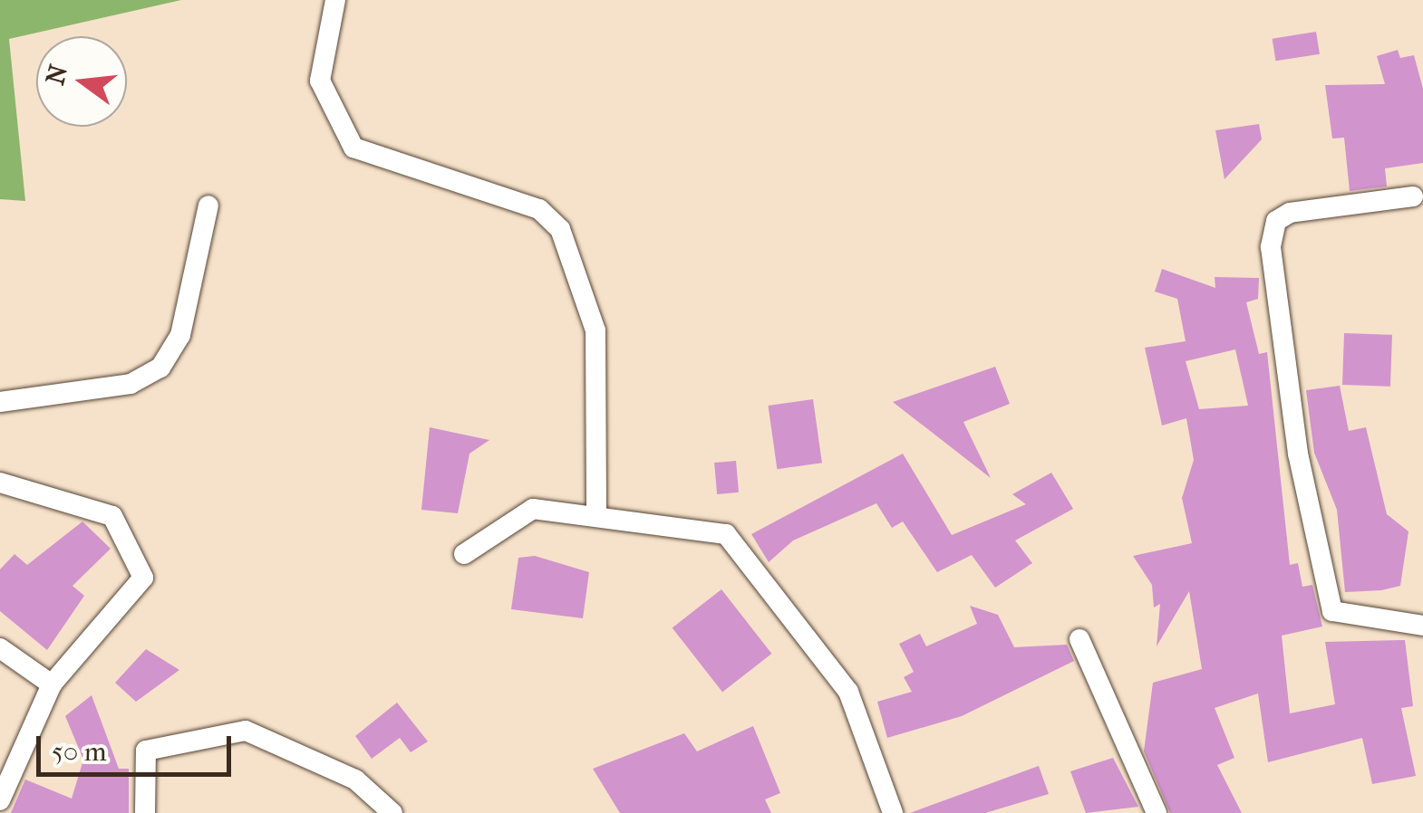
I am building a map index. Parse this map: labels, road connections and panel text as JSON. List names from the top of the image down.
{
  "scale_bar": "50 m",
  "north": "left"
}
